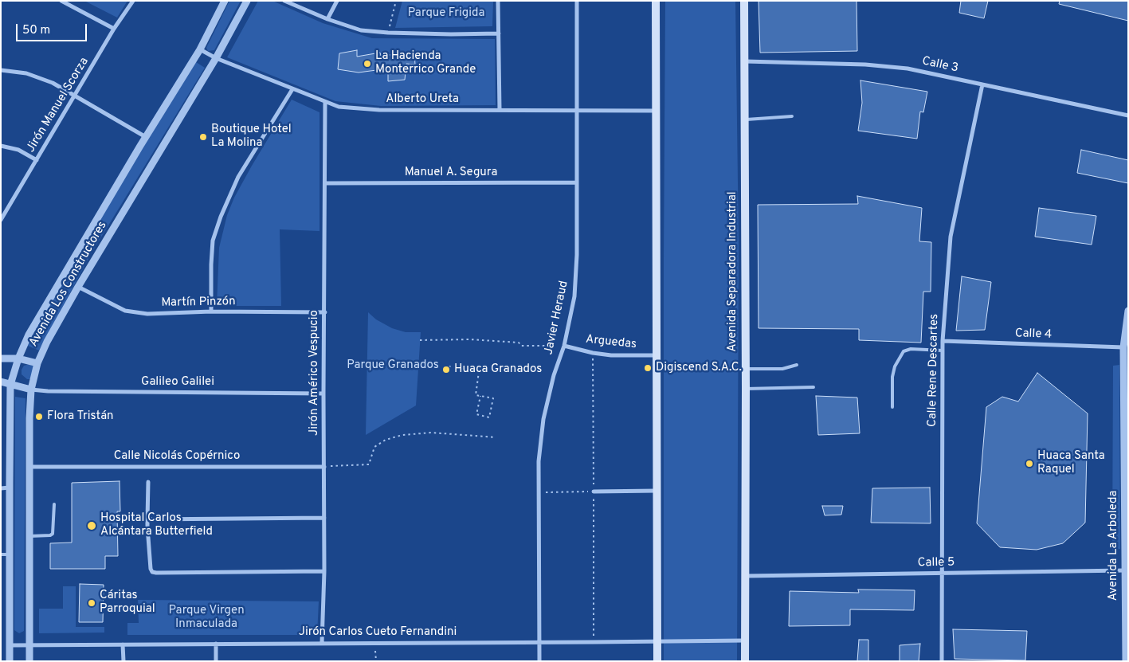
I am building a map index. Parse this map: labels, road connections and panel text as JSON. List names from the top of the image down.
{
  "streets": {
    "main road": ["Avenida Separadora Industrial"],
    "street": [
      "Calle 3",
      "Alberto Ureta",
      "Jirón Manuel Scorza",
      "Manuel A. Segura",
      "Avenida Los Constructores",
      "Martín Pinzón",
      "Javier Heraud",
      "Calle 4",
      "Arguedas",
      "Calle Rene Descartes",
      "Jirón Américo Vespucio",
      "Galileo Galilei",
      "Calle Nicolás Copérnico",
      "Avenida La Arboleda",
      "Calle 5",
      "Jirón Carlos Cueto Fernandini"
    ]
  },
  "crossings": [
    ["Calle 3", "Avenida Separadora Industrial"],
    ["Calle 3", "Calle Rene Descartes"],
    ["Alberto Ureta", "Avenida Los Constructores"],
    ["Alberto Ureta", "Javier Heraud"],
    ["Alberto Ureta", "Jirón Américo Vespucio"],
    ["Manuel A. Segura", "Javier Heraud"],
    ["Manuel A. Segura", "Jirón Américo Vespucio"],
    ["Avenida Separadora Industrial", "Calle 5"],
    ["Avenida Separadora Industrial", "Jirón Carlos Cueto Fernandini"],
    ["Avenida Los Constructores", "Martín Pinzón"],
    ["Avenida Los Constructores", "Galileo Galilei"],
    ["Avenida Los Constructores", "Calle Nicolás Copérnico"],
    ["Avenida Los Constructores", "Jirón Carlos Cueto Fernandini"],
    ["Martín Pinzón", "Jirón Américo Vespucio"],
    ["Javier Heraud", "Arguedas"],
    ["Javier Heraud", "Jirón Carlos Cueto Fernandini"],
    ["Calle 4", "Calle Rene Descartes"],
    ["Calle 4", "Avenida La Arboleda"],
    ["Calle Rene Descartes", "Calle 5"],
    ["Jirón Américo Vespucio", "Galileo Galilei"],
    ["Jirón Américo Vespucio", "Calle Nicolás Copérnico"],
    ["Jirón Américo Vespucio", "Jirón Carlos Cueto Fernandini"],
    ["Avenida La Arboleda", "Calle 5"]
  ],
  "parks": ["Parque Frigida", "Parque Granados", "Parque Virgen Inmaculada"],
  "places": [
    "La Hacienda Monterrico Grande",
    "Boutique Hotel La Molina",
    "Digiscend S.A.C.",
    "Huaca Granados",
    "Flora Tristán",
    "Huaca Santa Raquel",
    "Hospital Carlos Alcántara Butterfield",
    "Cáritas Parroquial"
  ],
  "scale_bar": "50 m"
}
